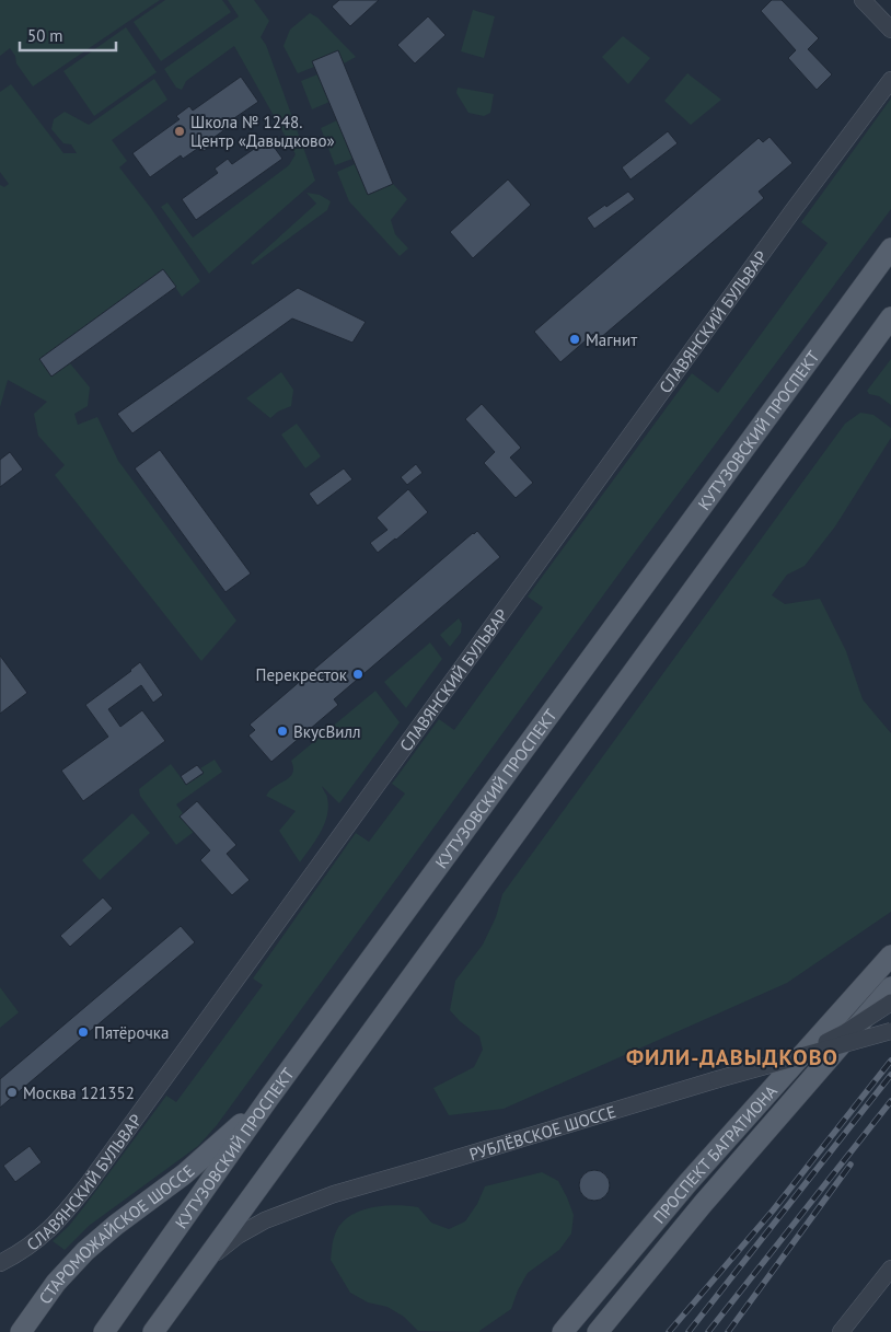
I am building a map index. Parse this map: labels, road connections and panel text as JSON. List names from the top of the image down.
{
  "streets": {
    "main road": ["КУТУЗОВСКИЙ ПРОСПЕКТ", "ПРОСПЕКТ БАГРАТИОНА", "СТАРОМОЖАЙСКОЕ ШОССЕ"],
    "street": ["СЛАВЯНСКИЙ БУЛЬВАР", "РУБЛЁВСКОЕ ШОССЕ"]
  },
  "crossings": [
    ["КУТУЗОВСКИЙ ПРОСПЕКТ", "СТАРОМОЖАЙСКОЕ ШОССЕ"]
  ],
  "districts": ["ФИЛИ-ДАВЫДКОВО"],
  "places": [
    "Школа № 1248. Центр «Давыдково»",
    "Магнит",
    "Перекресток",
    "ВкусВилл",
    "Пятёрочка",
    "Москва 121352"
  ],
  "scale_bar": "50 m"
}
